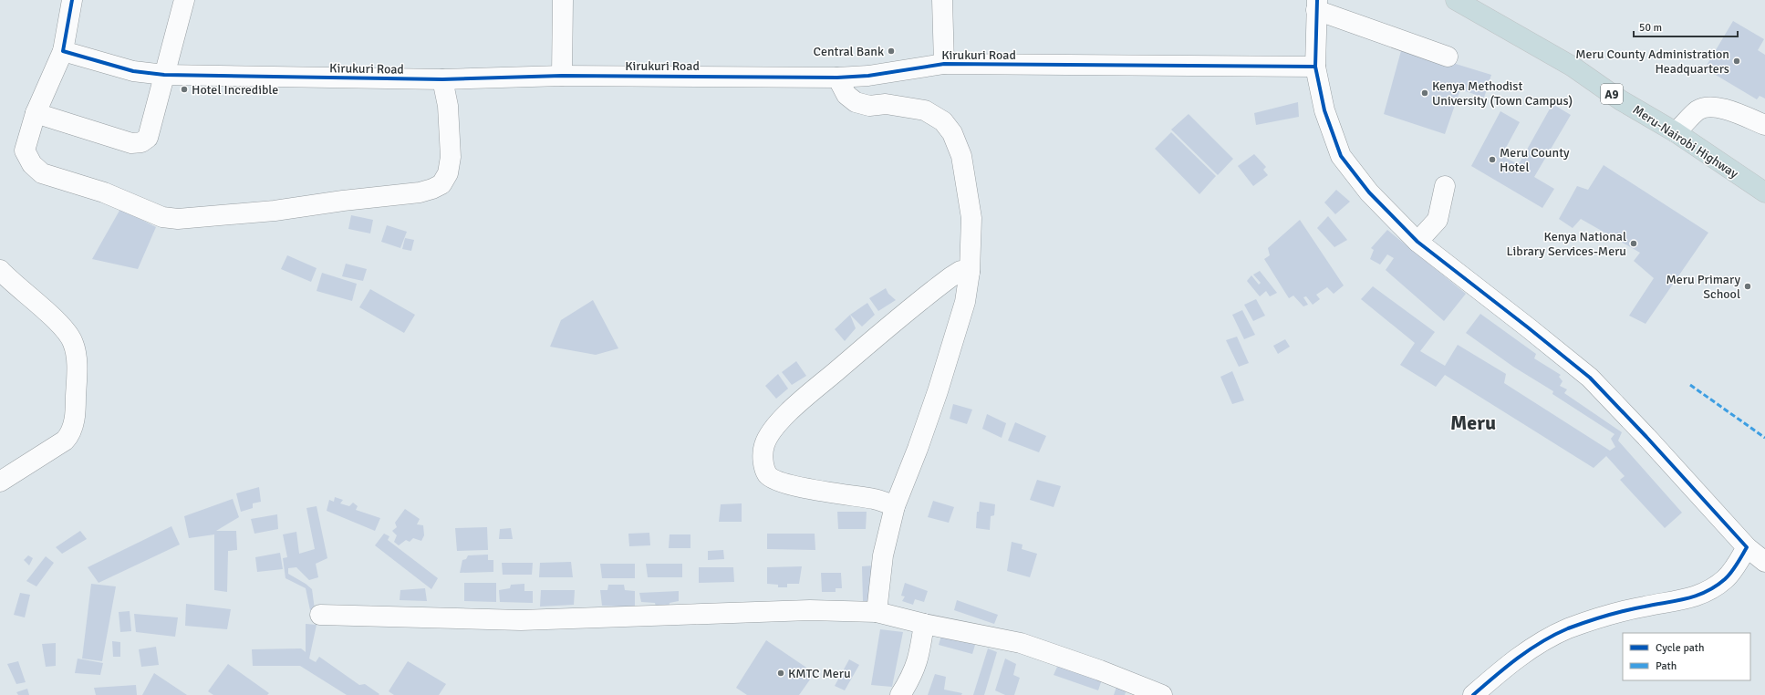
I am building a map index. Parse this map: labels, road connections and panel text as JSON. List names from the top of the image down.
{
  "streets": {
    "highway": ["A9", "Meru-Nairobi Highway"],
    "street": ["Kirukuri Road"]
  },
  "districts": ["Meru"],
  "places": [
    "Central Bank",
    "Meru County Administration Headquarters",
    "Hotel Incredible",
    "Kenya Methodist University (Town Campus)",
    "Meru County Hotel",
    "Kenya National Library Services-Meru",
    "Meru Primary School",
    "KMTC Meru"
  ],
  "legend": ["Cycle path", "Path"],
  "scale_bar": "50 m"
}
